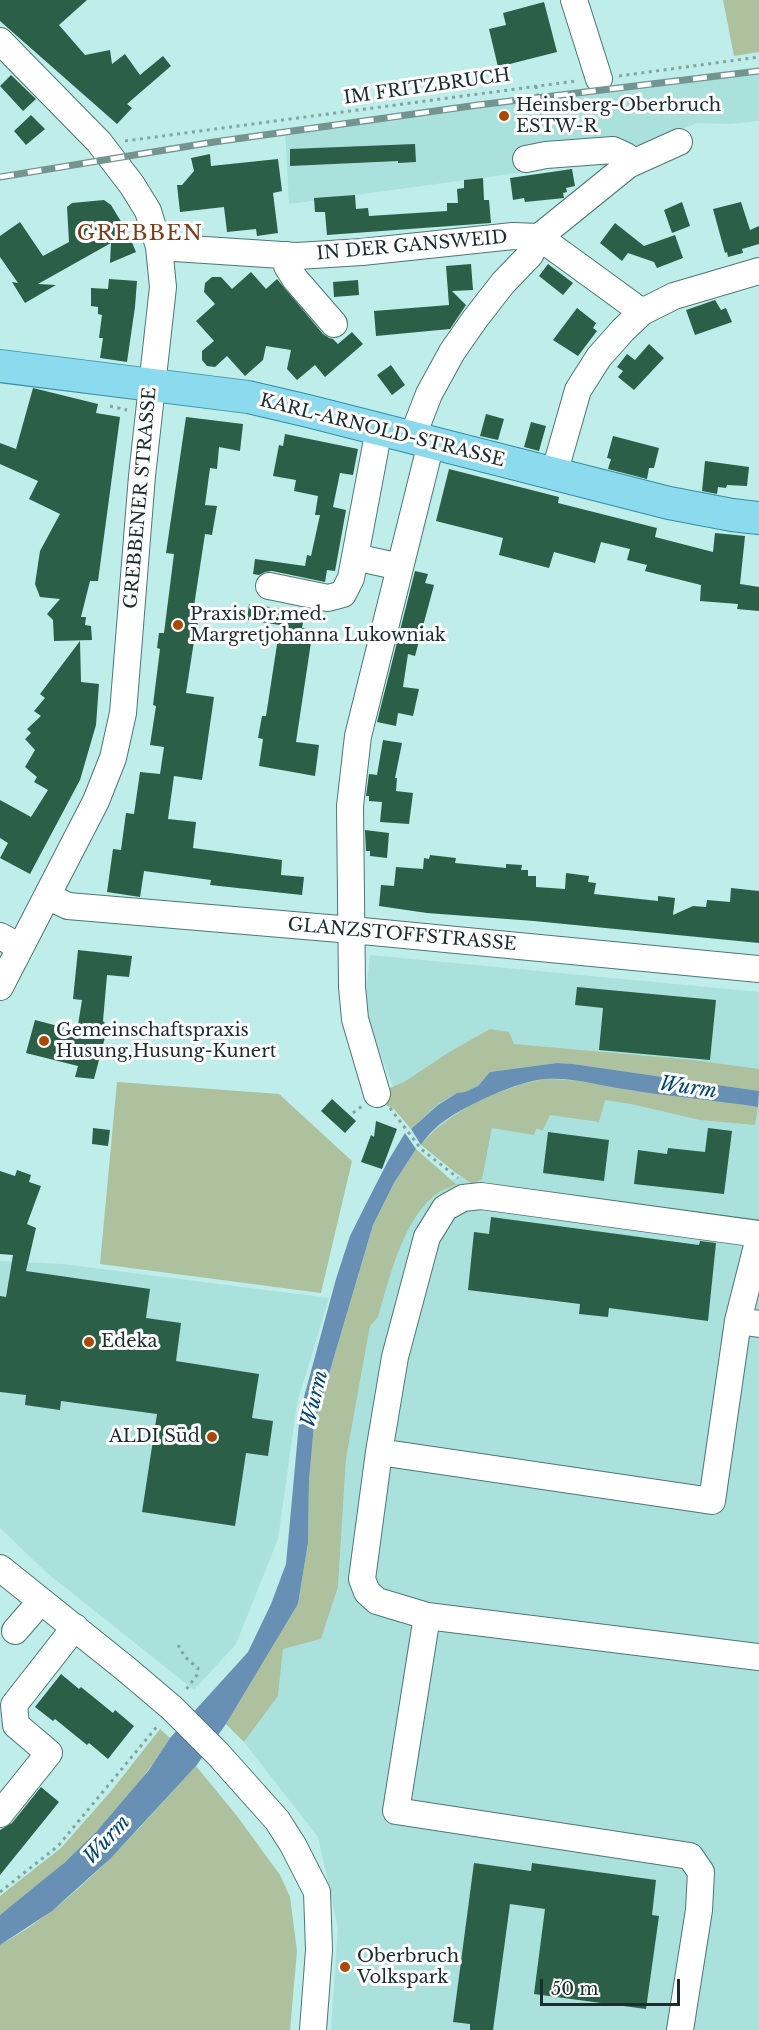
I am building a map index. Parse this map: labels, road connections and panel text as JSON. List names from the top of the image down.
{
  "streets": {
    "main road": ["KARL-ARNOLD-STRASSE"],
    "street": ["IN DER GANSWEID", "GREBBENER STRASSE", "GLANZSTOFFSTRASSE"],
    "path": ["IM FRITZBRUCH"]
  },
  "crossings": [
    ["IM FRITZBRUCH", "GREBBENER STRASSE"],
    ["IN DER GANSWEID", "GREBBENER STRASSE"],
    ["KARL-ARNOLD-STRASSE", "GREBBENER STRASSE"],
    ["GREBBENER STRASSE", "GLANZSTOFFSTRASSE"]
  ],
  "districts": ["GREBBEN"],
  "water": ["Wurm"],
  "places": [
    "Heinsberg-Oberbruch ESTW-R",
    "Praxis Dr.med. Margretjohanna Lukowniak",
    "Gemeinschaftspraxis Husung,Husung-Kunert",
    "Edeka",
    "ALDI Süd",
    "Oberbruch Volkspark"
  ],
  "scale_bar": "50 m"
}
